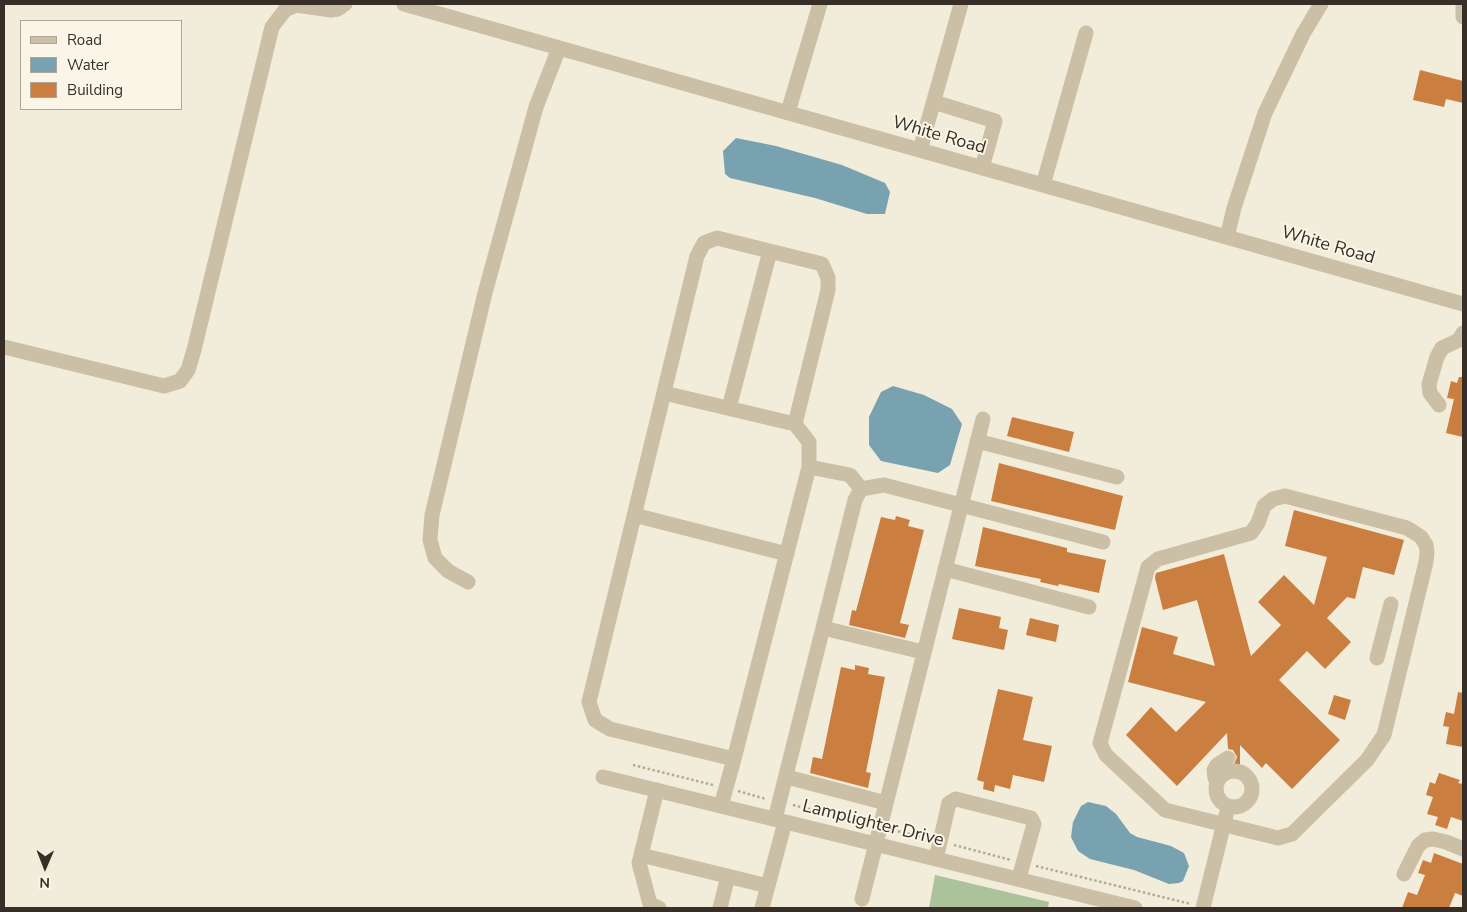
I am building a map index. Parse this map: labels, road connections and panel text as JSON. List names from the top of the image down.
{
  "streets": {
    "street": ["White Road", "Lamplighter Drive"]
  },
  "legend": ["Road", "Water", "Building"],
  "north": "bottom"
}
